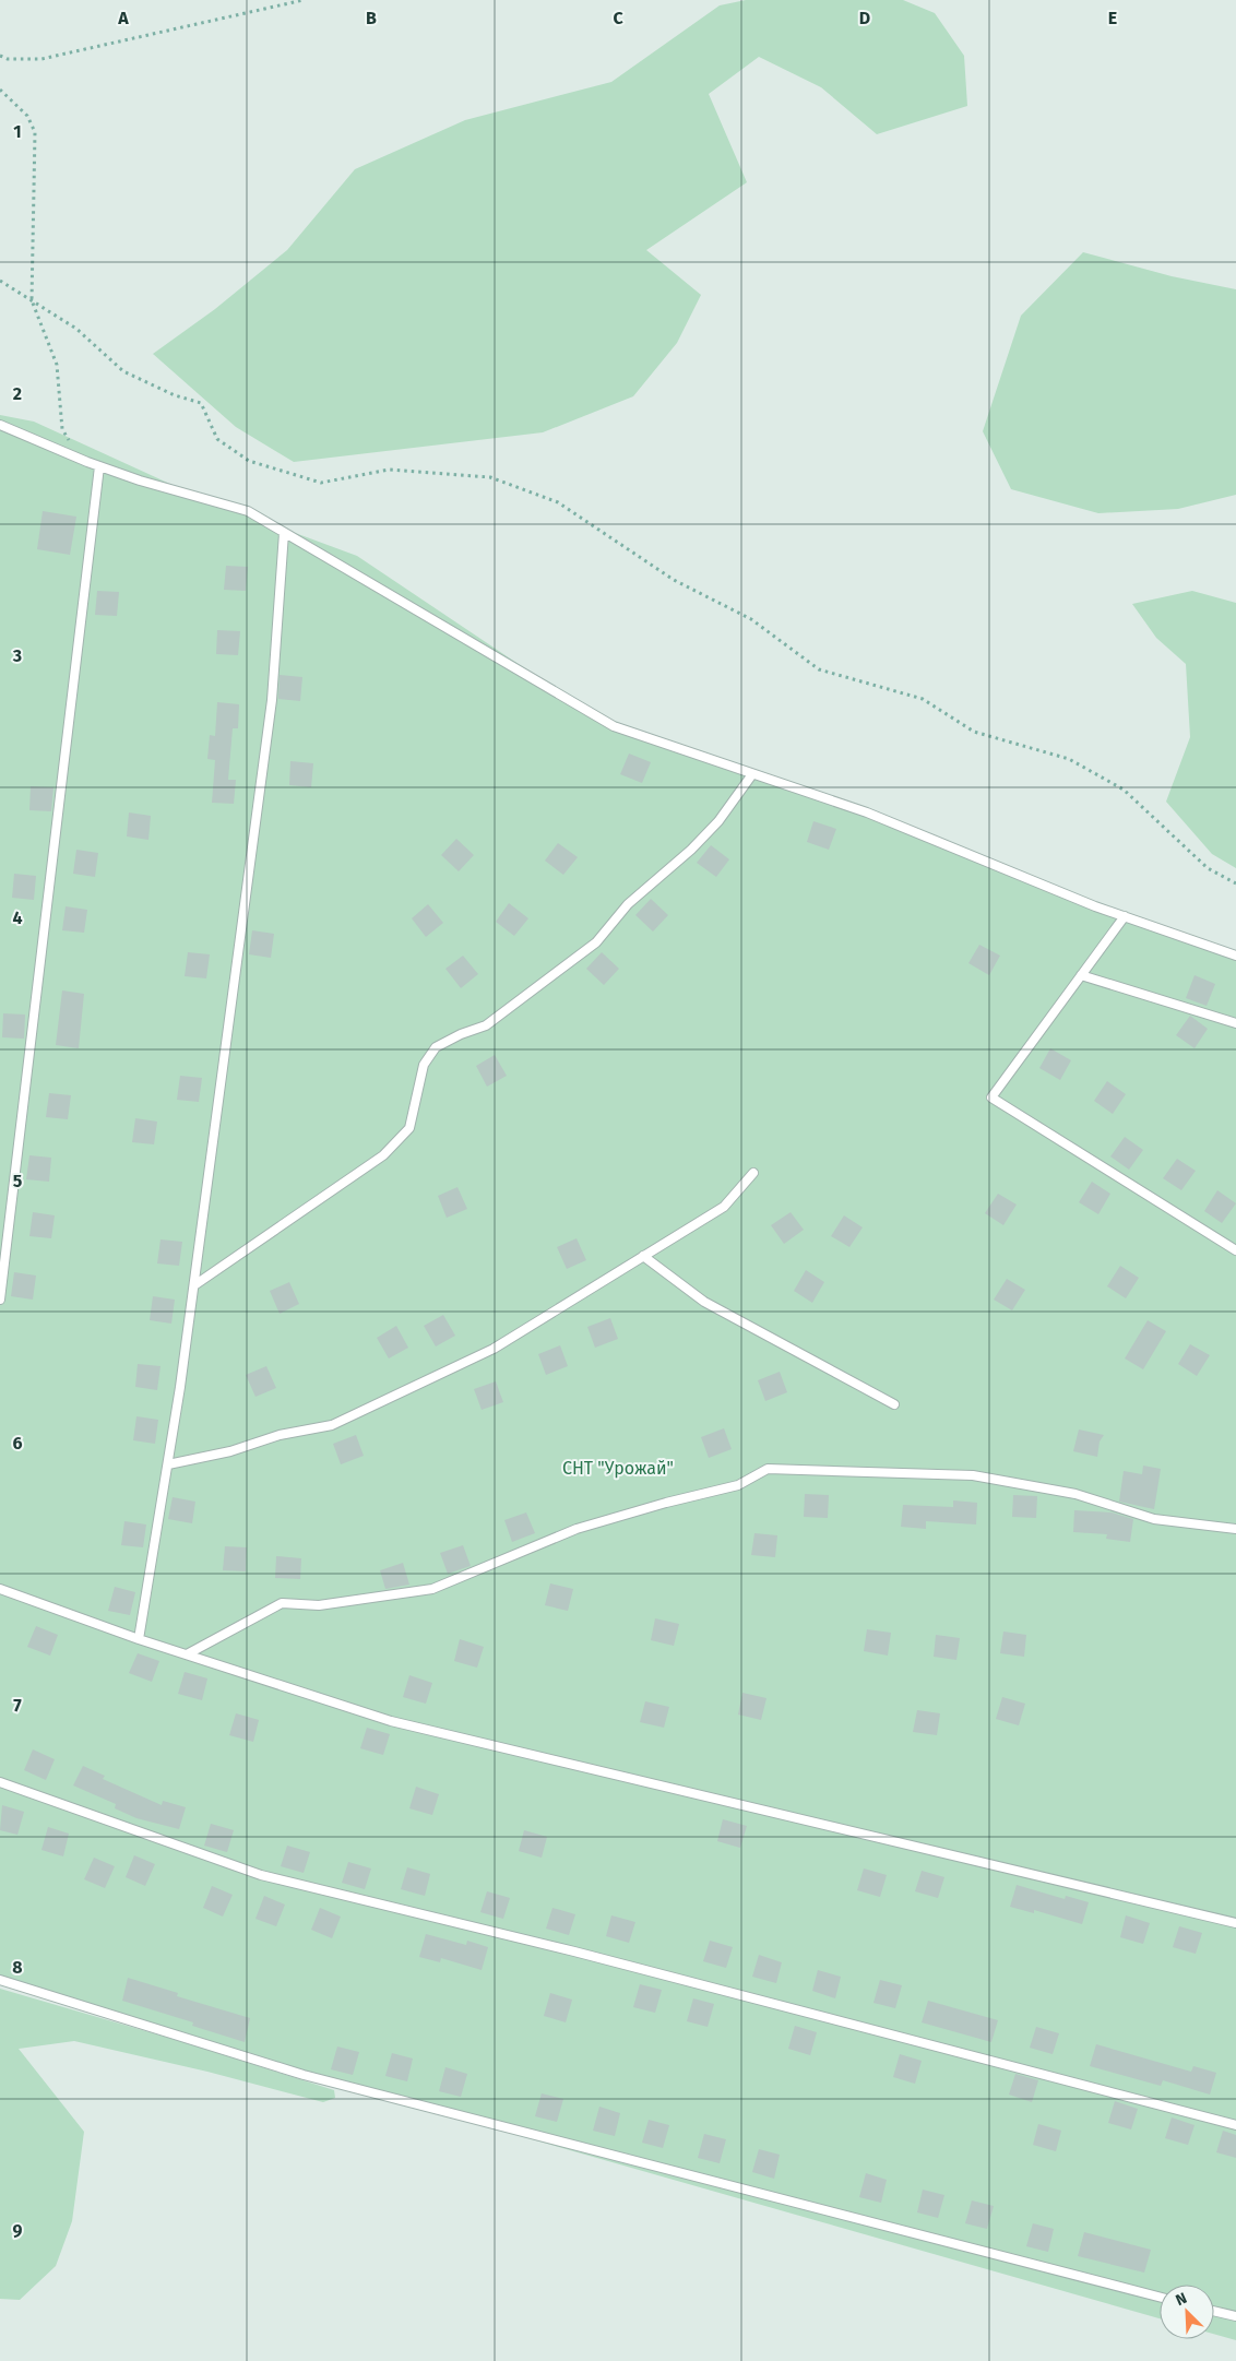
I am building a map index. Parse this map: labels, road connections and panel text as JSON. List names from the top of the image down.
{
  "parks": ["СНТ \"Урожай\""],
  "north": "top left",
  "grid": {
    "columns": [
      "A",
      "B",
      "C",
      "D",
      "E"
    ],
    "rows": [
      "1",
      "2",
      "3",
      "4",
      "5",
      "6",
      "7",
      "8",
      "9"
    ]
  }
}
